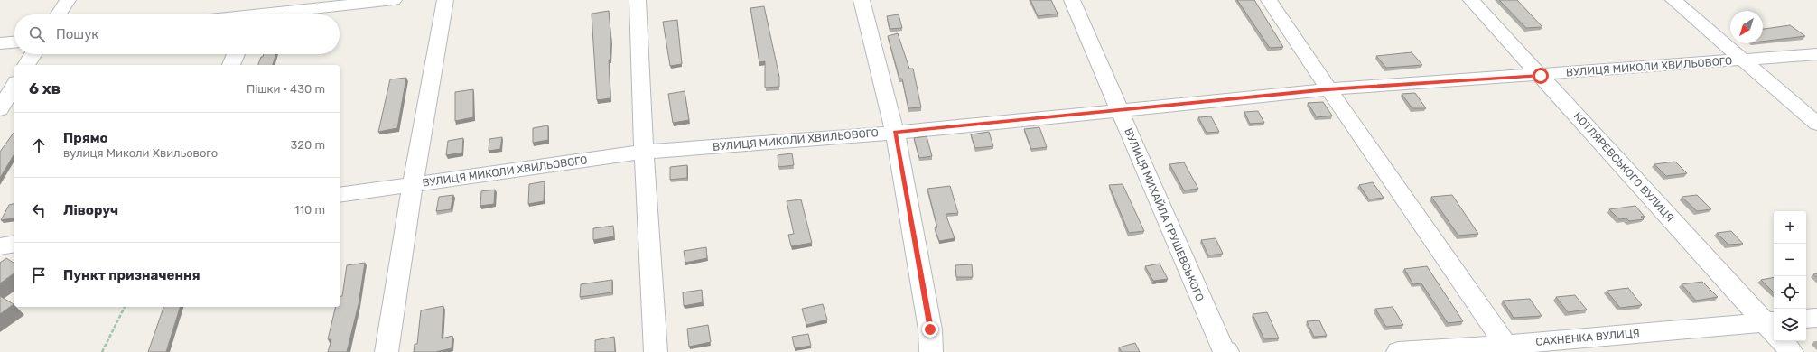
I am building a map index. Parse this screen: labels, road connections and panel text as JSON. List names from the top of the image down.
{
  "streets": {
    "street": [
      "ВУЛИЦЯ МИКОЛИ ХВИЛЬОВОГО",
      "КОТЛЯРЕВСЬКОГО ВУЛИЦЯ",
      "ВУЛИЦЯ МИХАЙЛА ГРУШЕВСЬКОГО",
      "САХНЕНКА ВУЛИЦЯ"
    ]
  },
  "crossings": [
    ["ВУЛИЦЯ МИКОЛИ ХВИЛЬОВОГО", "КОТЛЯРЕВСЬКОГО ВУЛИЦЯ"],
    ["ВУЛИЦЯ МИКОЛИ ХВИЛЬОВОГО", "ВУЛИЦЯ МИХАЙЛА ГРУШЕВСЬКОГО"]
  ],
  "north": "bottom left",
  "page": {
    "search": "Пошук",
    "heading": ["6 хв", "Пішки · 430 m"],
    "list": [
      ["Прямо", "вулиця Миколи Хвильового", "320 m"],
      ["Ліворуч", "110 m"],
      "Пункт призначення"
    ],
    "map_buttons": ["+", "−"]
  }
}
